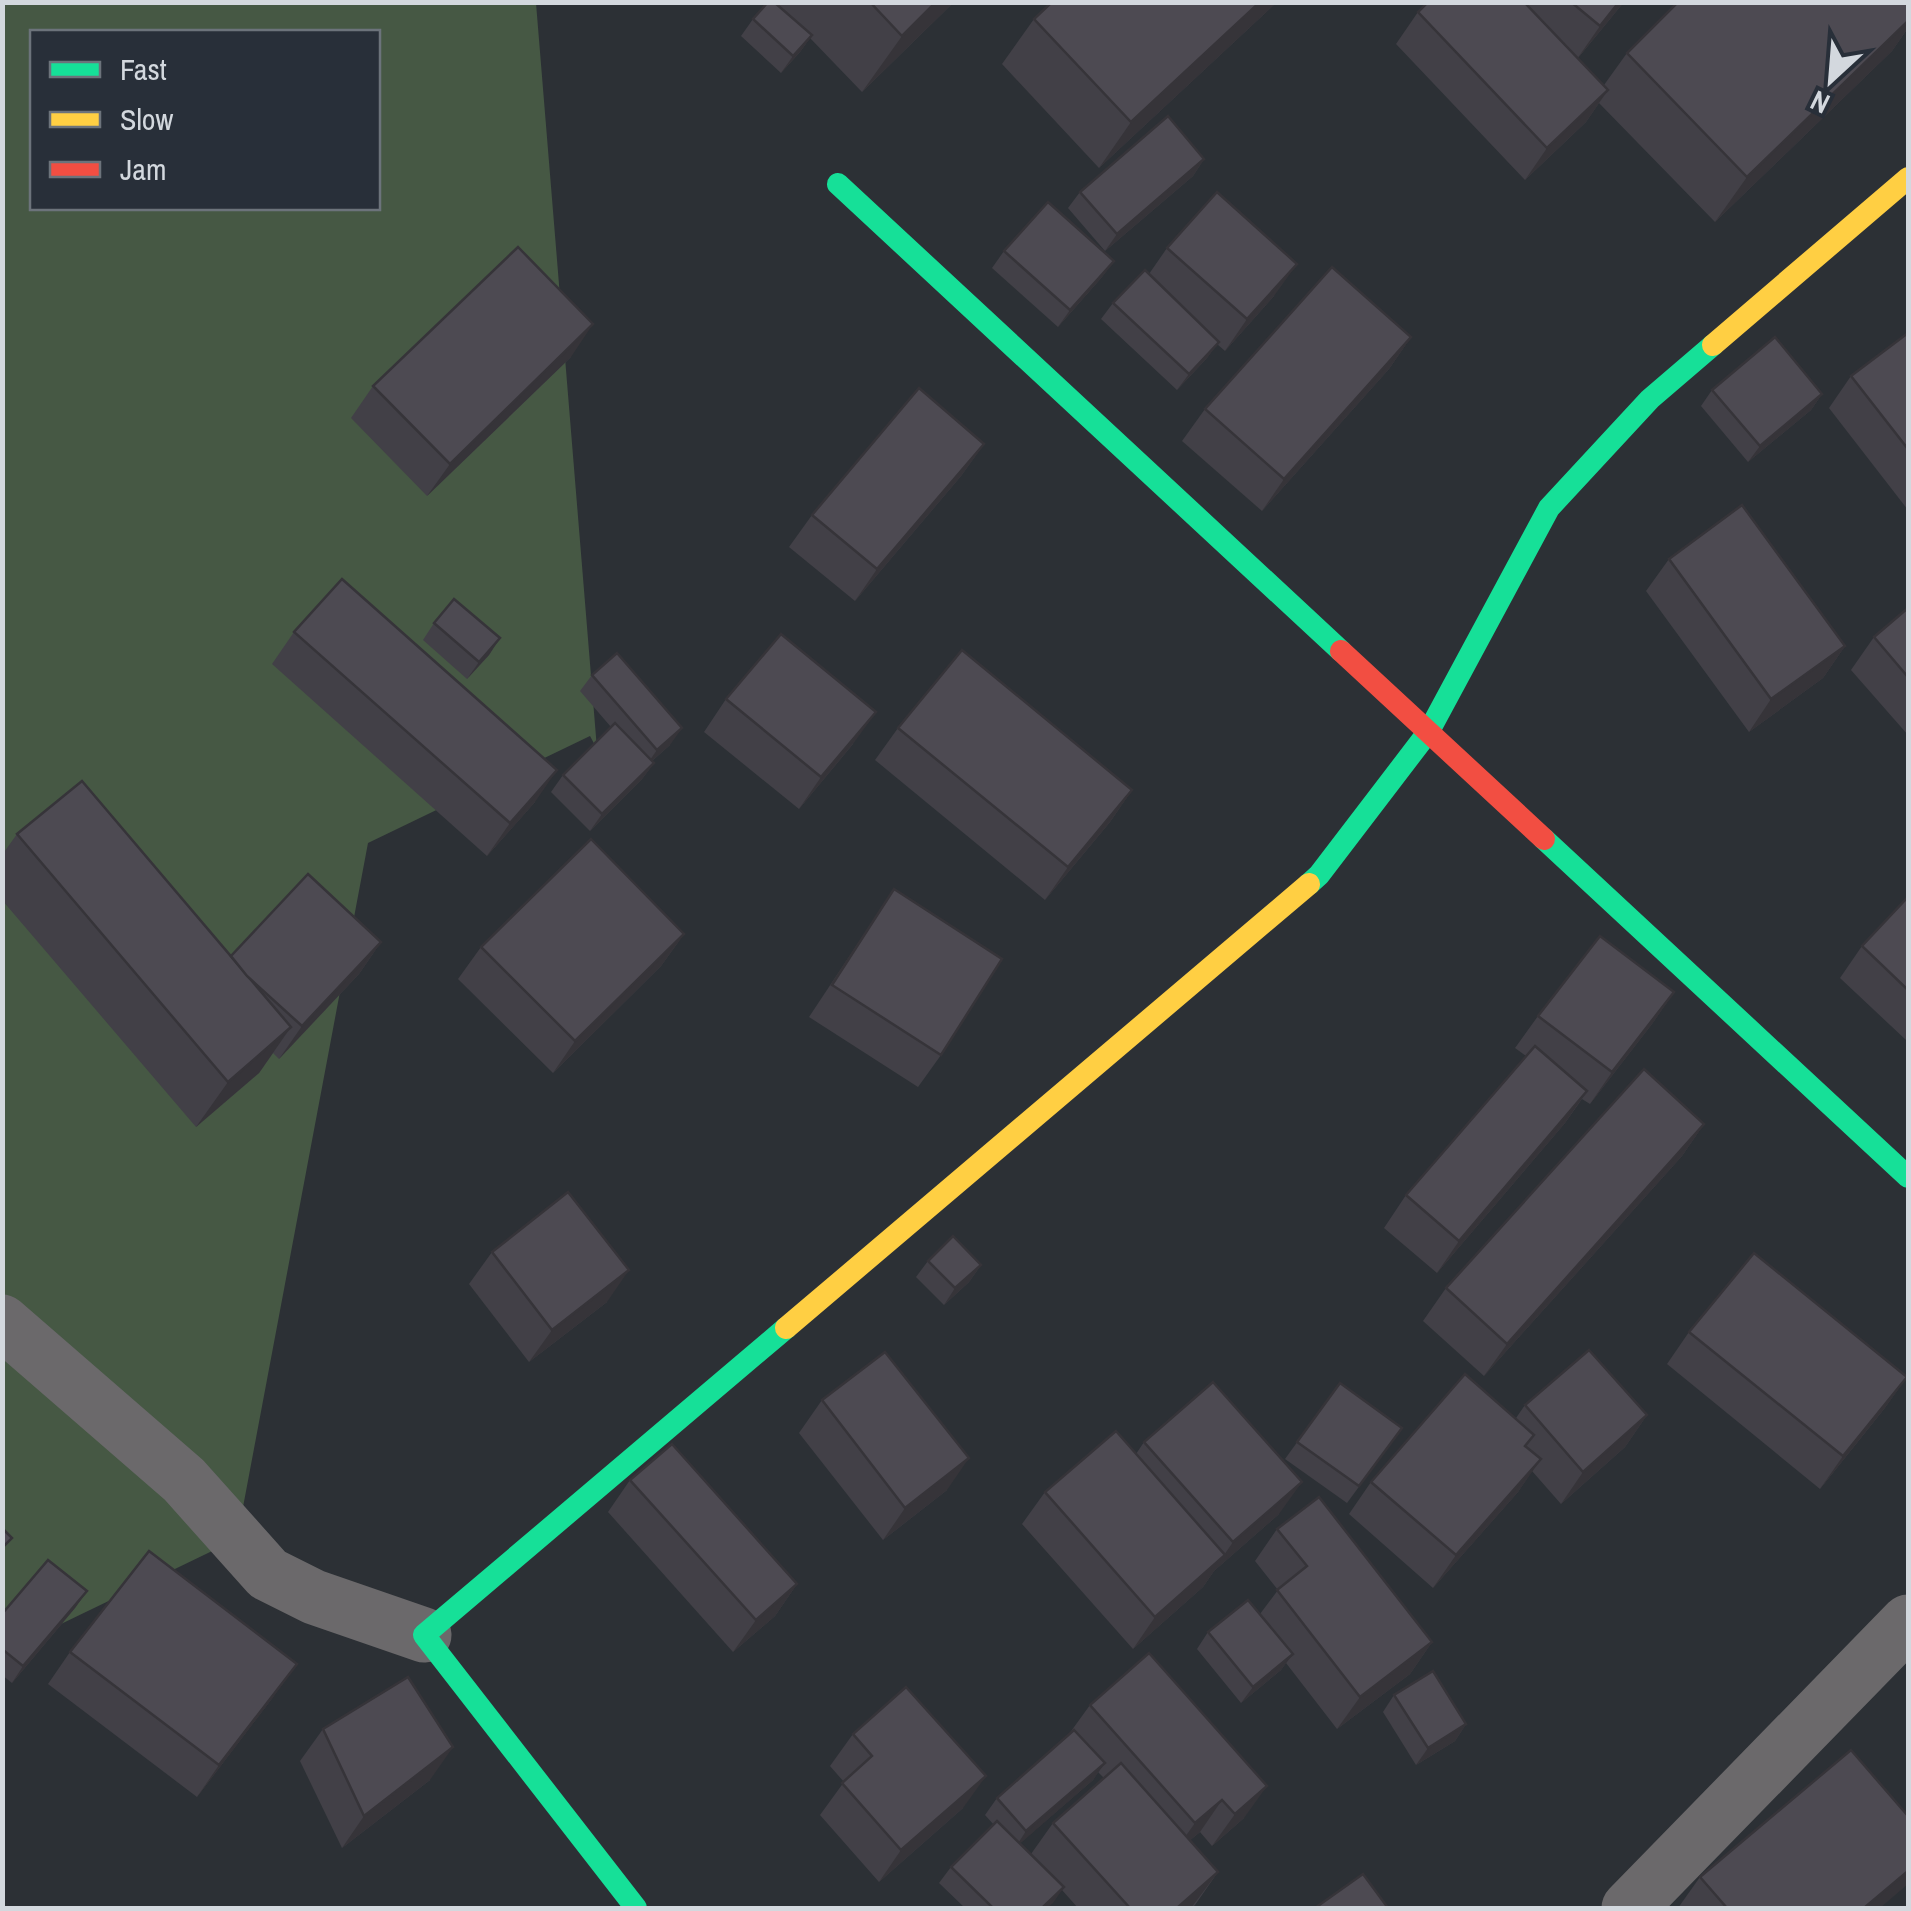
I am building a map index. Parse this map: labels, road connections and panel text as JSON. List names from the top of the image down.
{
  "legend": ["Fast", "Slow", "Jam"],
  "north": "bottom left"
}
